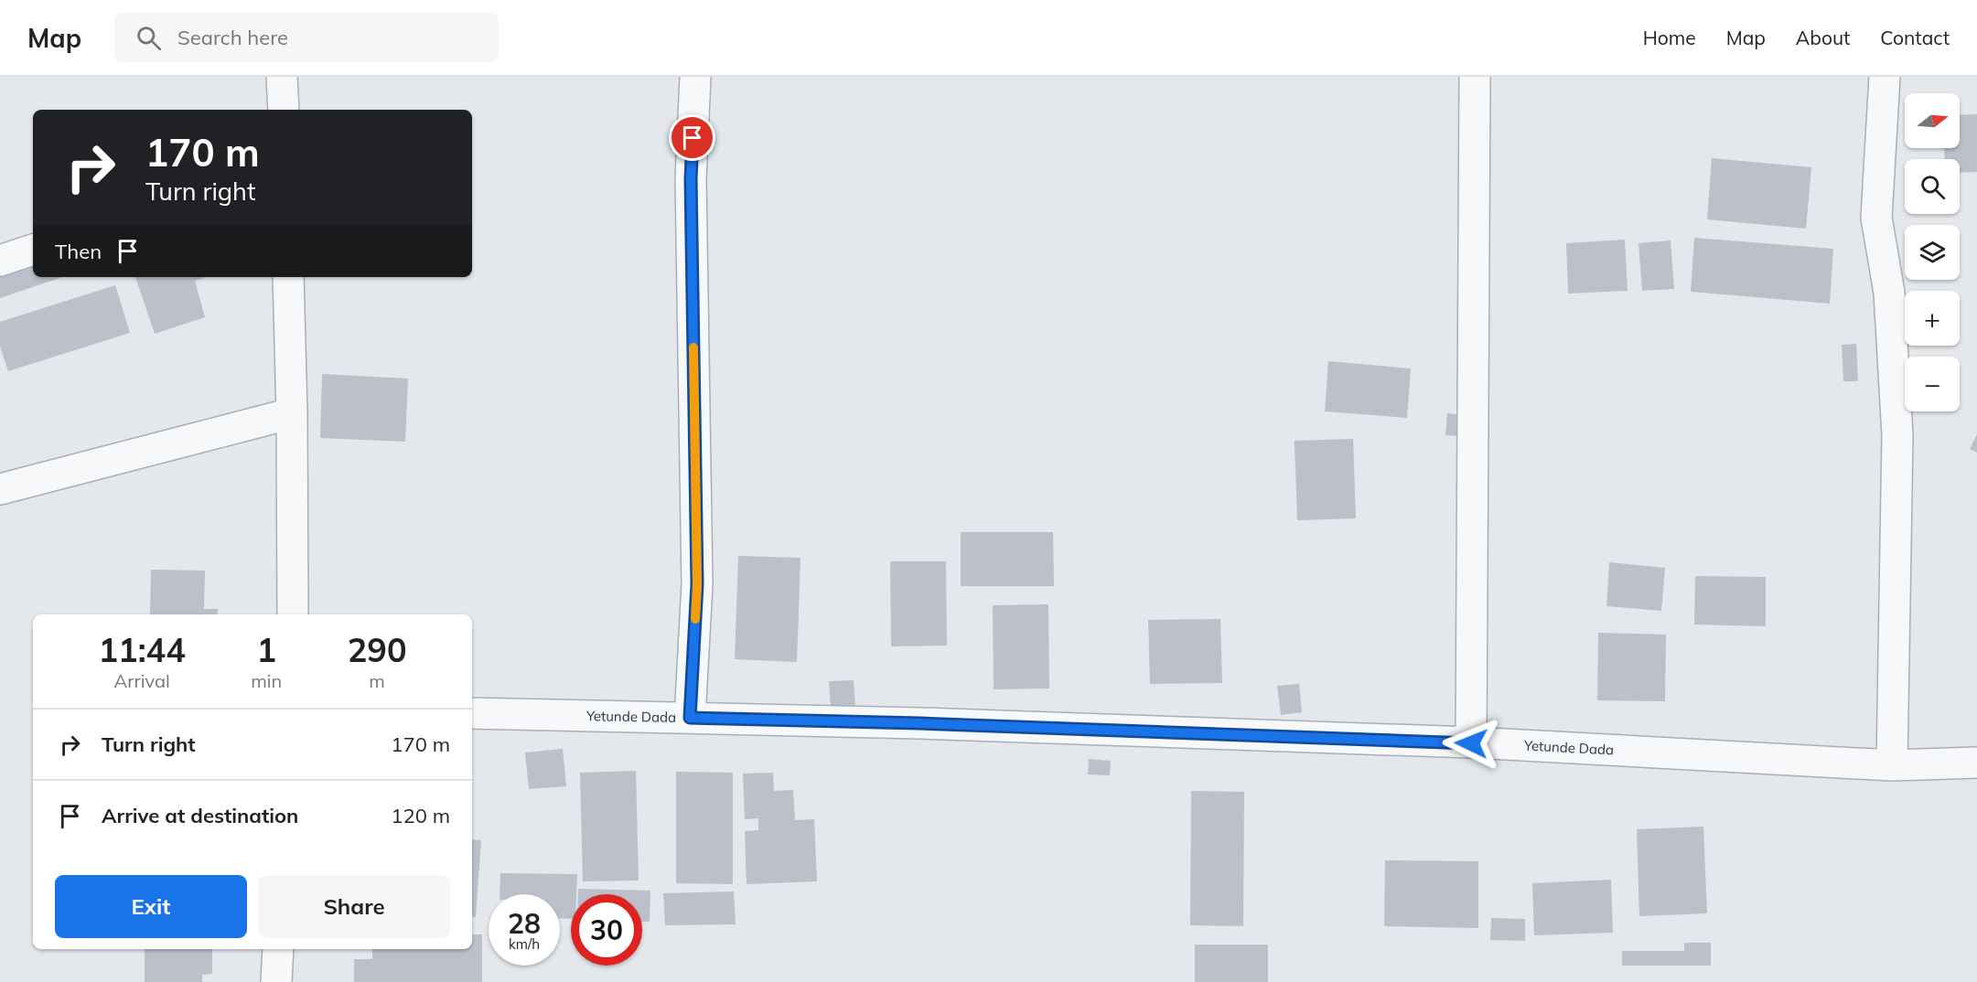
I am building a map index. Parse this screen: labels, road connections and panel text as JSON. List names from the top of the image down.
{
  "streets": {
    "street": ["Yetunde Dada"]
  },
  "north": "right",
  "page": {
    "header": "Map",
    "search": "Search here",
    "nav": [
      "Home",
      "Map",
      "About",
      "Contact"
    ],
    "map_buttons": ["+", "−"],
    "turn": ["170 m", "Turn right"],
    "then": "Then",
    "eta": [
      "11:44",
      "Arrival",
      "1",
      "min",
      "290",
      "m"
    ],
    "list": [
      {
        "name": "Turn right",
        "value": "170 m"
      },
      {
        "name": "Arrive at destination",
        "value": "120 m"
      }
    ],
    "buttons": ["Exit", "Share"],
    "speed": "28 km/h",
    "limit": "30"
  }
}
